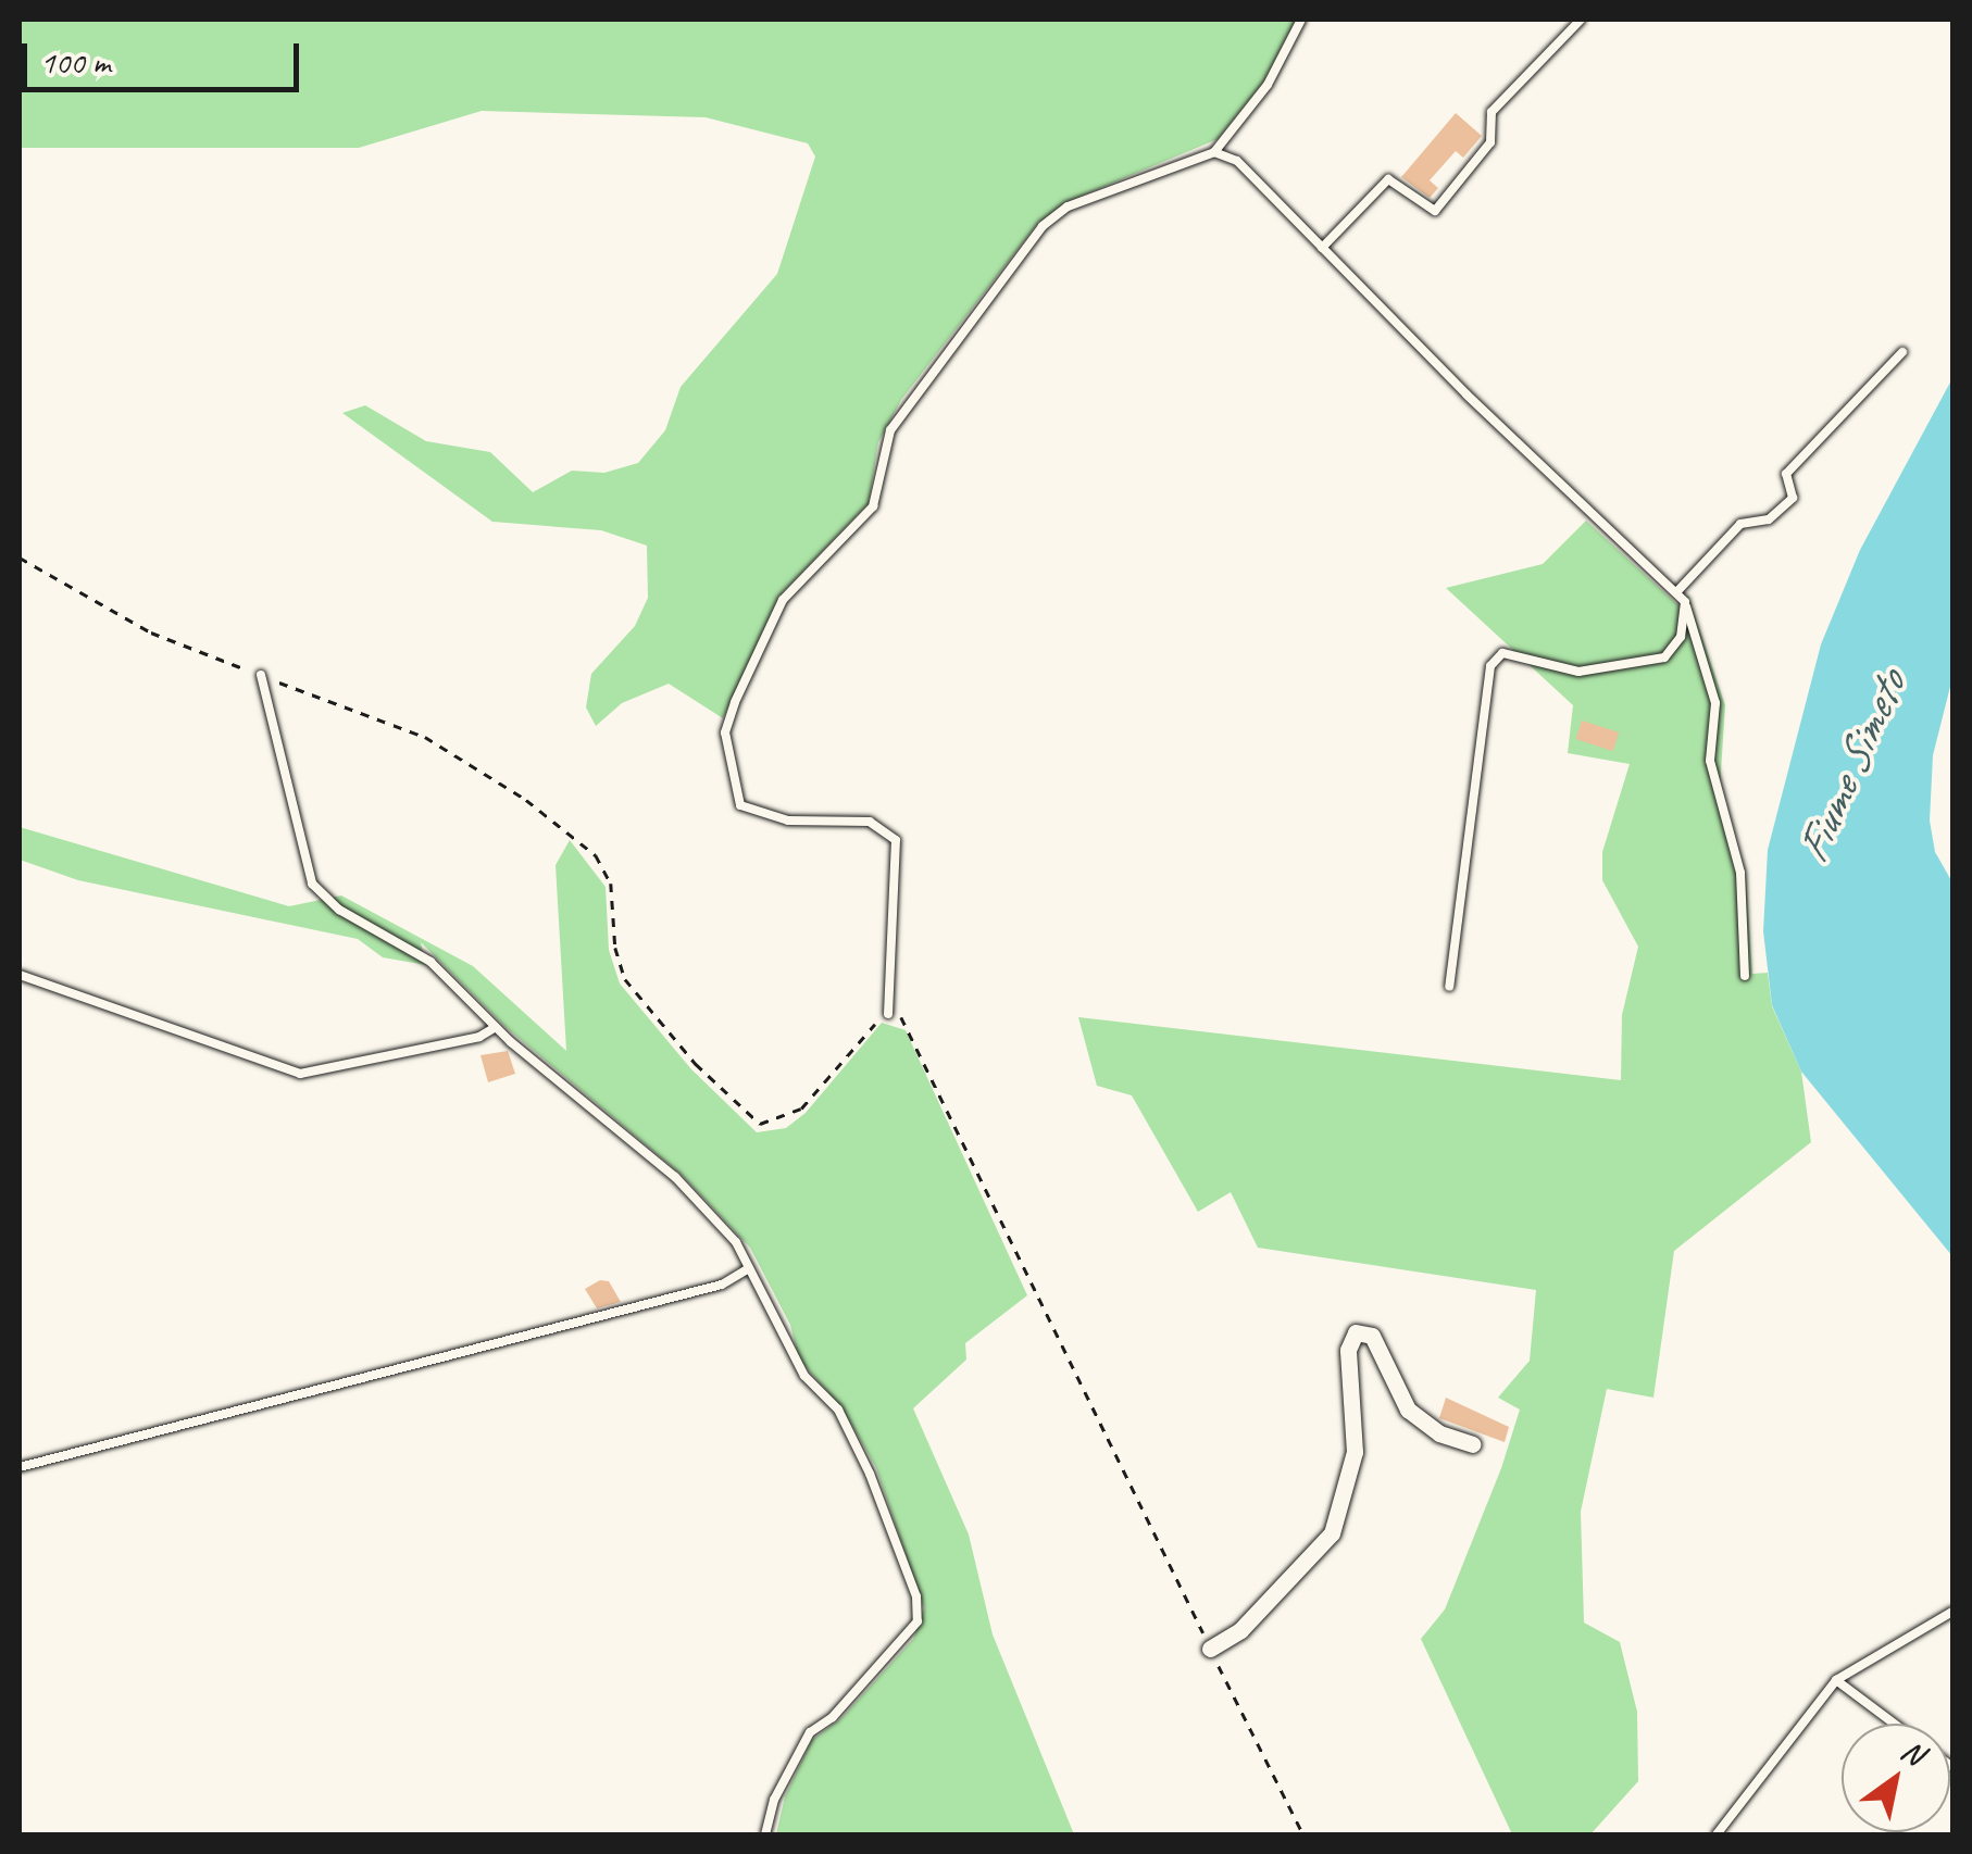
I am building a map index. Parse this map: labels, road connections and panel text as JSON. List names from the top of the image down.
{
  "water": ["Fiume Simeto"],
  "scale_bar": "100 m",
  "north": "top right"
}
